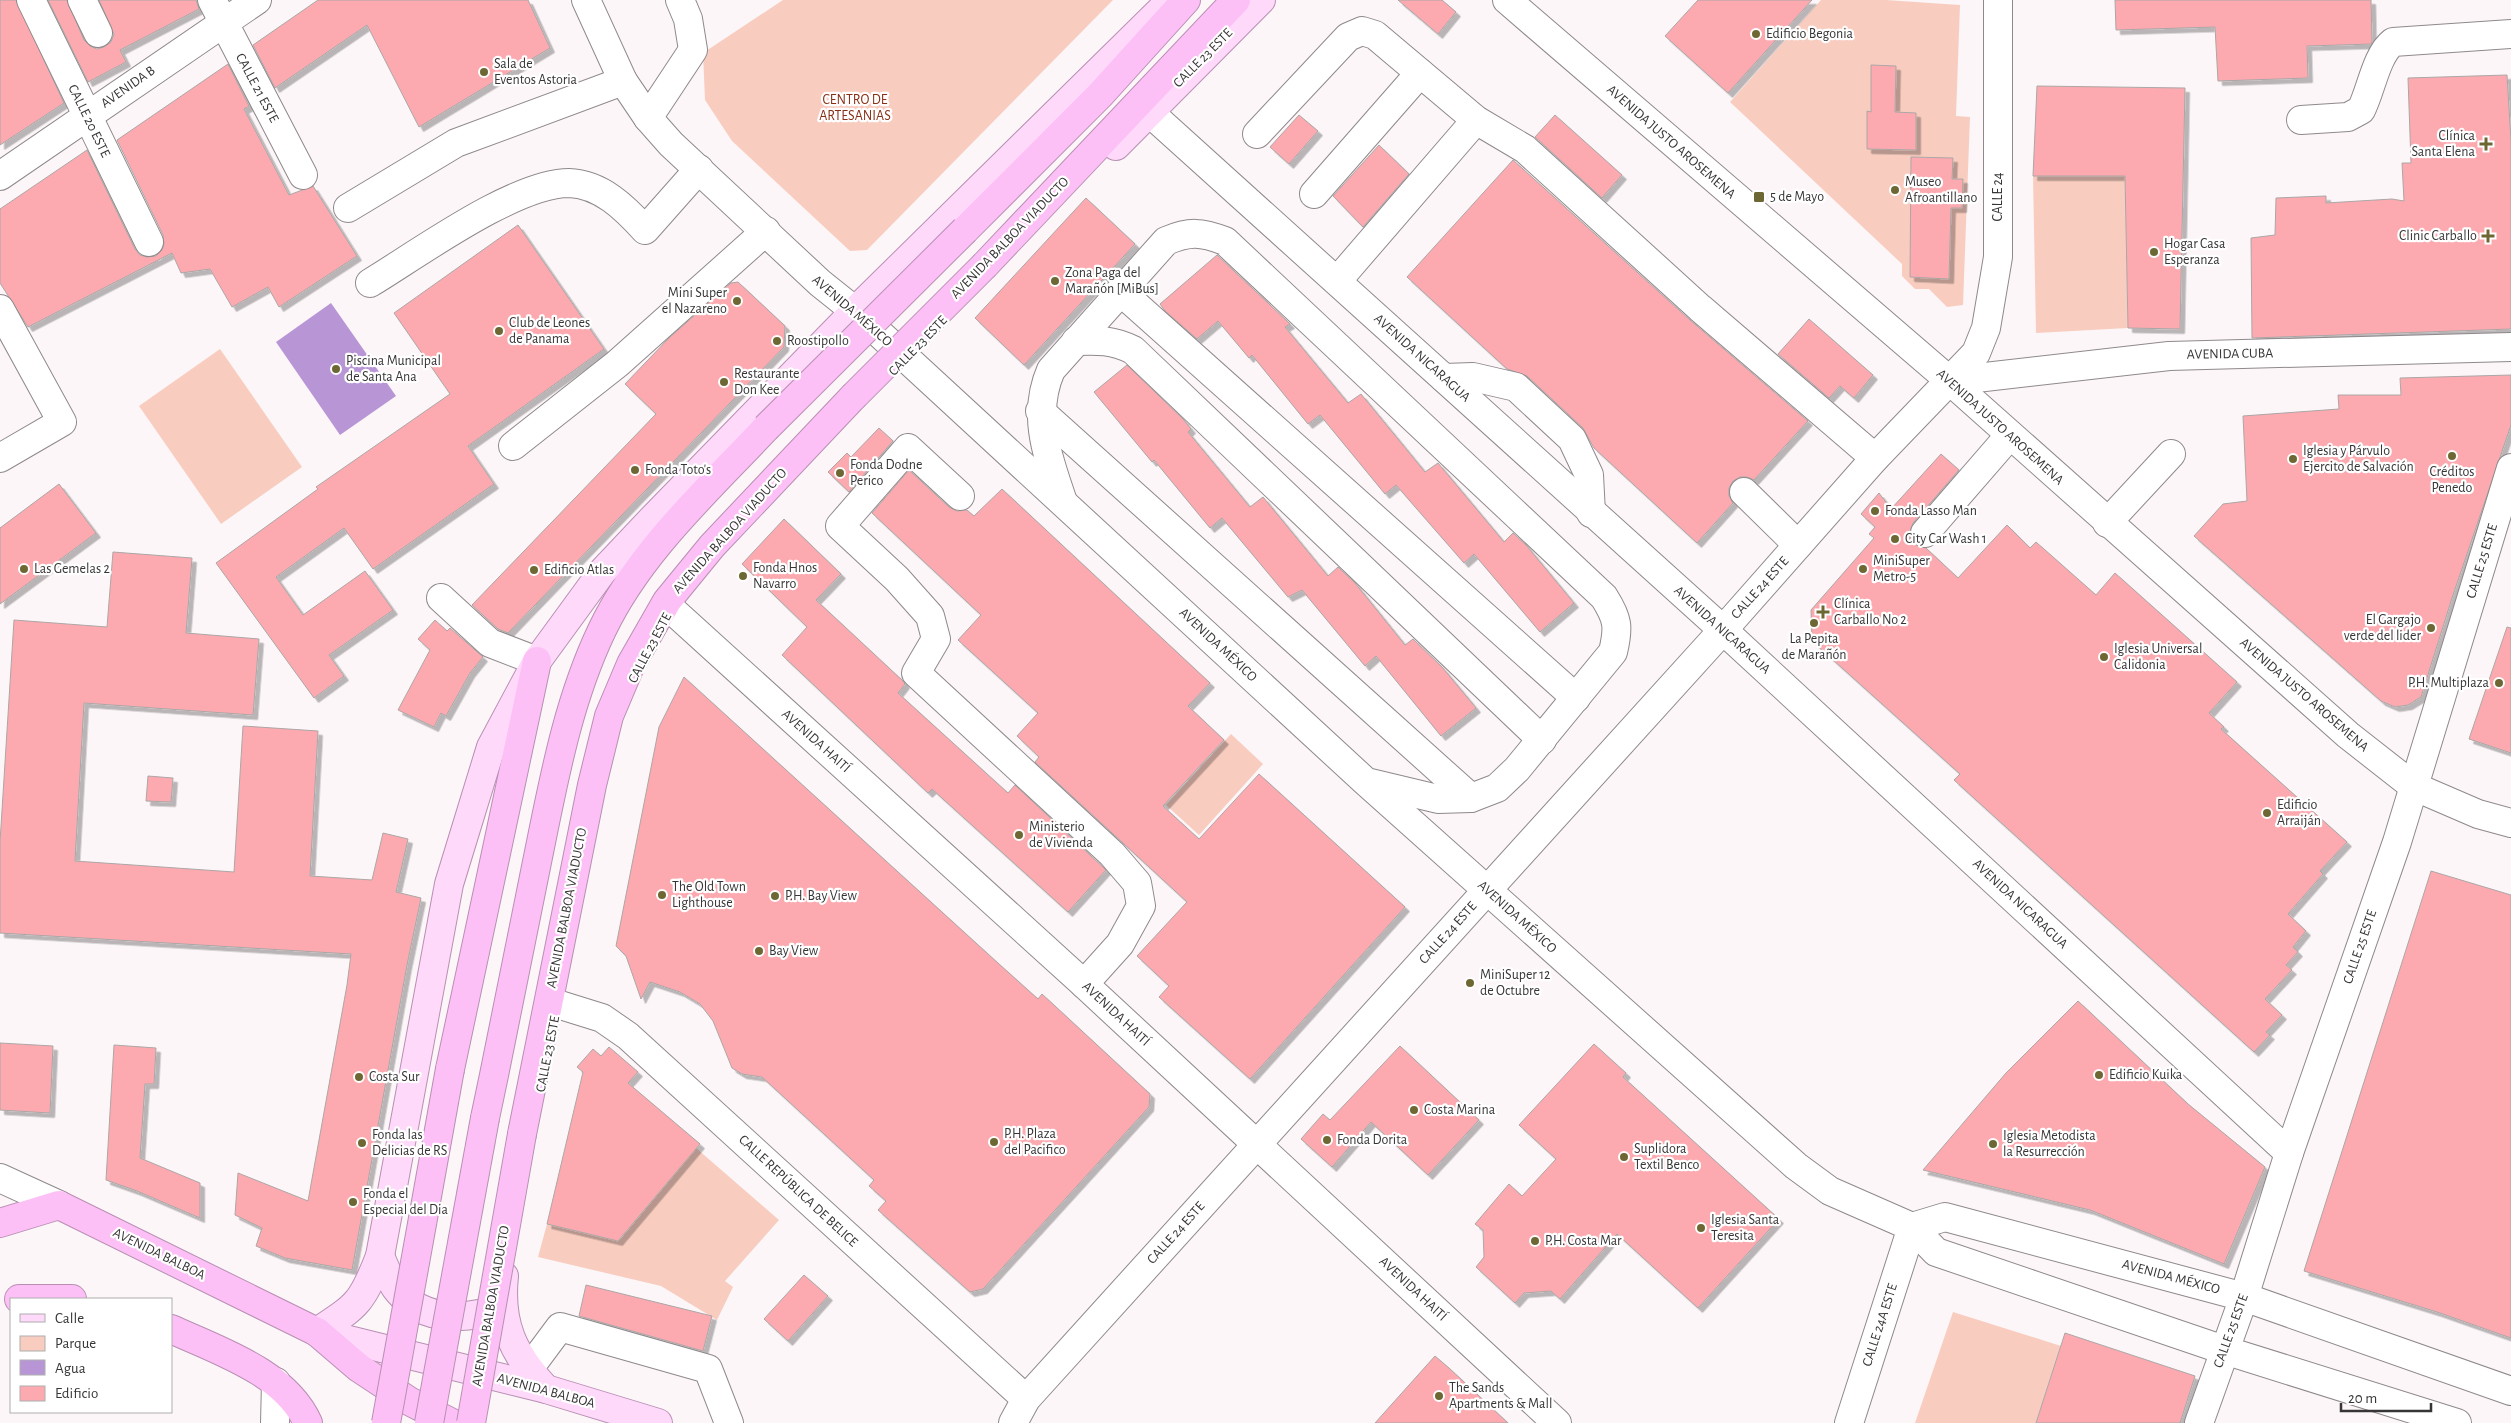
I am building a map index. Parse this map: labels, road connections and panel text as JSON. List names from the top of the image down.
{
  "streets": {
    "highway": ["AVENIDA BALBOA VIADUCTO", "AVENIDA BALBOA"],
    "main road": ["CALLE 23 ESTE"],
    "street": [
      "AVENIDA B",
      "CALLE 21 ESTE",
      "CALLE 20 ESTE",
      "AVENIDA JUSTO AROSEMENA",
      "CALLE 24",
      "AVENIDA MÉXICO",
      "AVENIDA CUBA",
      "AVENIDA NICARAGUA",
      "CALLE 25 ESTE",
      "CALLE 24 ESTE",
      "AVENIDA HAITÍ",
      "CALLE REPÚBLICA DE BELICE",
      "CALLE 24A ESTE"
    ]
  },
  "crossings": [
    ["CALLE 23 ESTE", "AVENIDA MÉXICO"],
    ["CALLE 23 ESTE", "AVENIDA NICARAGUA"],
    ["CALLE 23 ESTE", "AVENIDA HAITÍ"],
    ["CALLE 23 ESTE", "CALLE REPÚBLICA DE BELICE"],
    ["CALLE 23 ESTE", "AVENIDA BALBOA"],
    ["AVENIDA B", "CALLE 21 ESTE"],
    ["AVENIDA B", "CALLE 20 ESTE"],
    ["AVENIDA JUSTO AROSEMENA", "CALLE 24"],
    ["AVENIDA JUSTO AROSEMENA", "AVENIDA CUBA"],
    ["AVENIDA JUSTO AROSEMENA", "CALLE 25 ESTE"],
    ["AVENIDA JUSTO AROSEMENA", "CALLE 24 ESTE"],
    ["CALLE 24", "AVENIDA CUBA"],
    ["CALLE 24", "CALLE 24 ESTE"],
    ["AVENIDA MÉXICO", "CALLE 25 ESTE"],
    ["AVENIDA MÉXICO", "CALLE 24 ESTE"],
    ["AVENIDA MÉXICO", "CALLE 24A ESTE"],
    ["AVENIDA CUBA", "CALLE 24 ESTE"],
    ["AVENIDA NICARAGUA", "CALLE 25 ESTE"],
    ["AVENIDA NICARAGUA", "CALLE 24 ESTE"],
    ["CALLE 24 ESTE", "AVENIDA HAITÍ"],
    ["CALLE 24 ESTE", "CALLE REPÚBLICA DE BELICE"]
  ],
  "parks": ["CENTRO DE ARTESANIAS"],
  "places": {
    "other": [
      "Edificio Begonia",
      "Sala de Eventos Astoria",
      "Museo Afroantillano",
      "Hogar Casa Esperanza",
      "Zona Paga del Marañón [MiBus]",
      "Mini Super el Nazareno",
      "Club de Leones de Panama",
      "Roostipollo",
      "Piscina Municipal de Santa Ana",
      "Restaurante Don Kee",
      "Créditos Penedo",
      "Iglesia y Párvulo Ejercito de Salvación",
      "Fonda Toto's",
      "Fonda Dodne Perico",
      "Fonda Lasso Man",
      "City Car Wash 1",
      "Las Gemelas 2",
      "MiniSuper Metro-5",
      "Edificio Atlas",
      "Fonda Hnos Navarro",
      "La Pepita de Marañón",
      "El Gargajo verde del lider",
      "Iglesia Universal Calidonia",
      "P.H. Multiplaza",
      "Edificio Arraiján",
      "Ministerio de Vivienda",
      "The Old Town Lighthouse",
      "P.H. Bay View",
      "Bay View",
      "MiniSuper 12 de Octubre",
      "Edificio Kuika",
      "Costa Sur",
      "Costa Marina",
      "Fonda Dorita",
      "P.H. Plaza del Pacifico",
      "Fonda las Delicias de RS",
      "Iglesia Metodista la Resurrección",
      "Suplidora Textil Benco",
      "Fonda el Especial del Dia",
      "Iglesia Santa Teresita",
      "P.H. Costa Mar",
      "The Sands Apartments & Mall"
    ],
    "health": ["Clínica Santa Elena", "Clinic Carballo", "Clínica Carballo No 2"],
    "transit": ["5 de Mayo"]
  },
  "legend": [
    "Calle",
    "Parque",
    "Agua",
    "Edificio"
  ],
  "scale_bar": "20 m"
}
